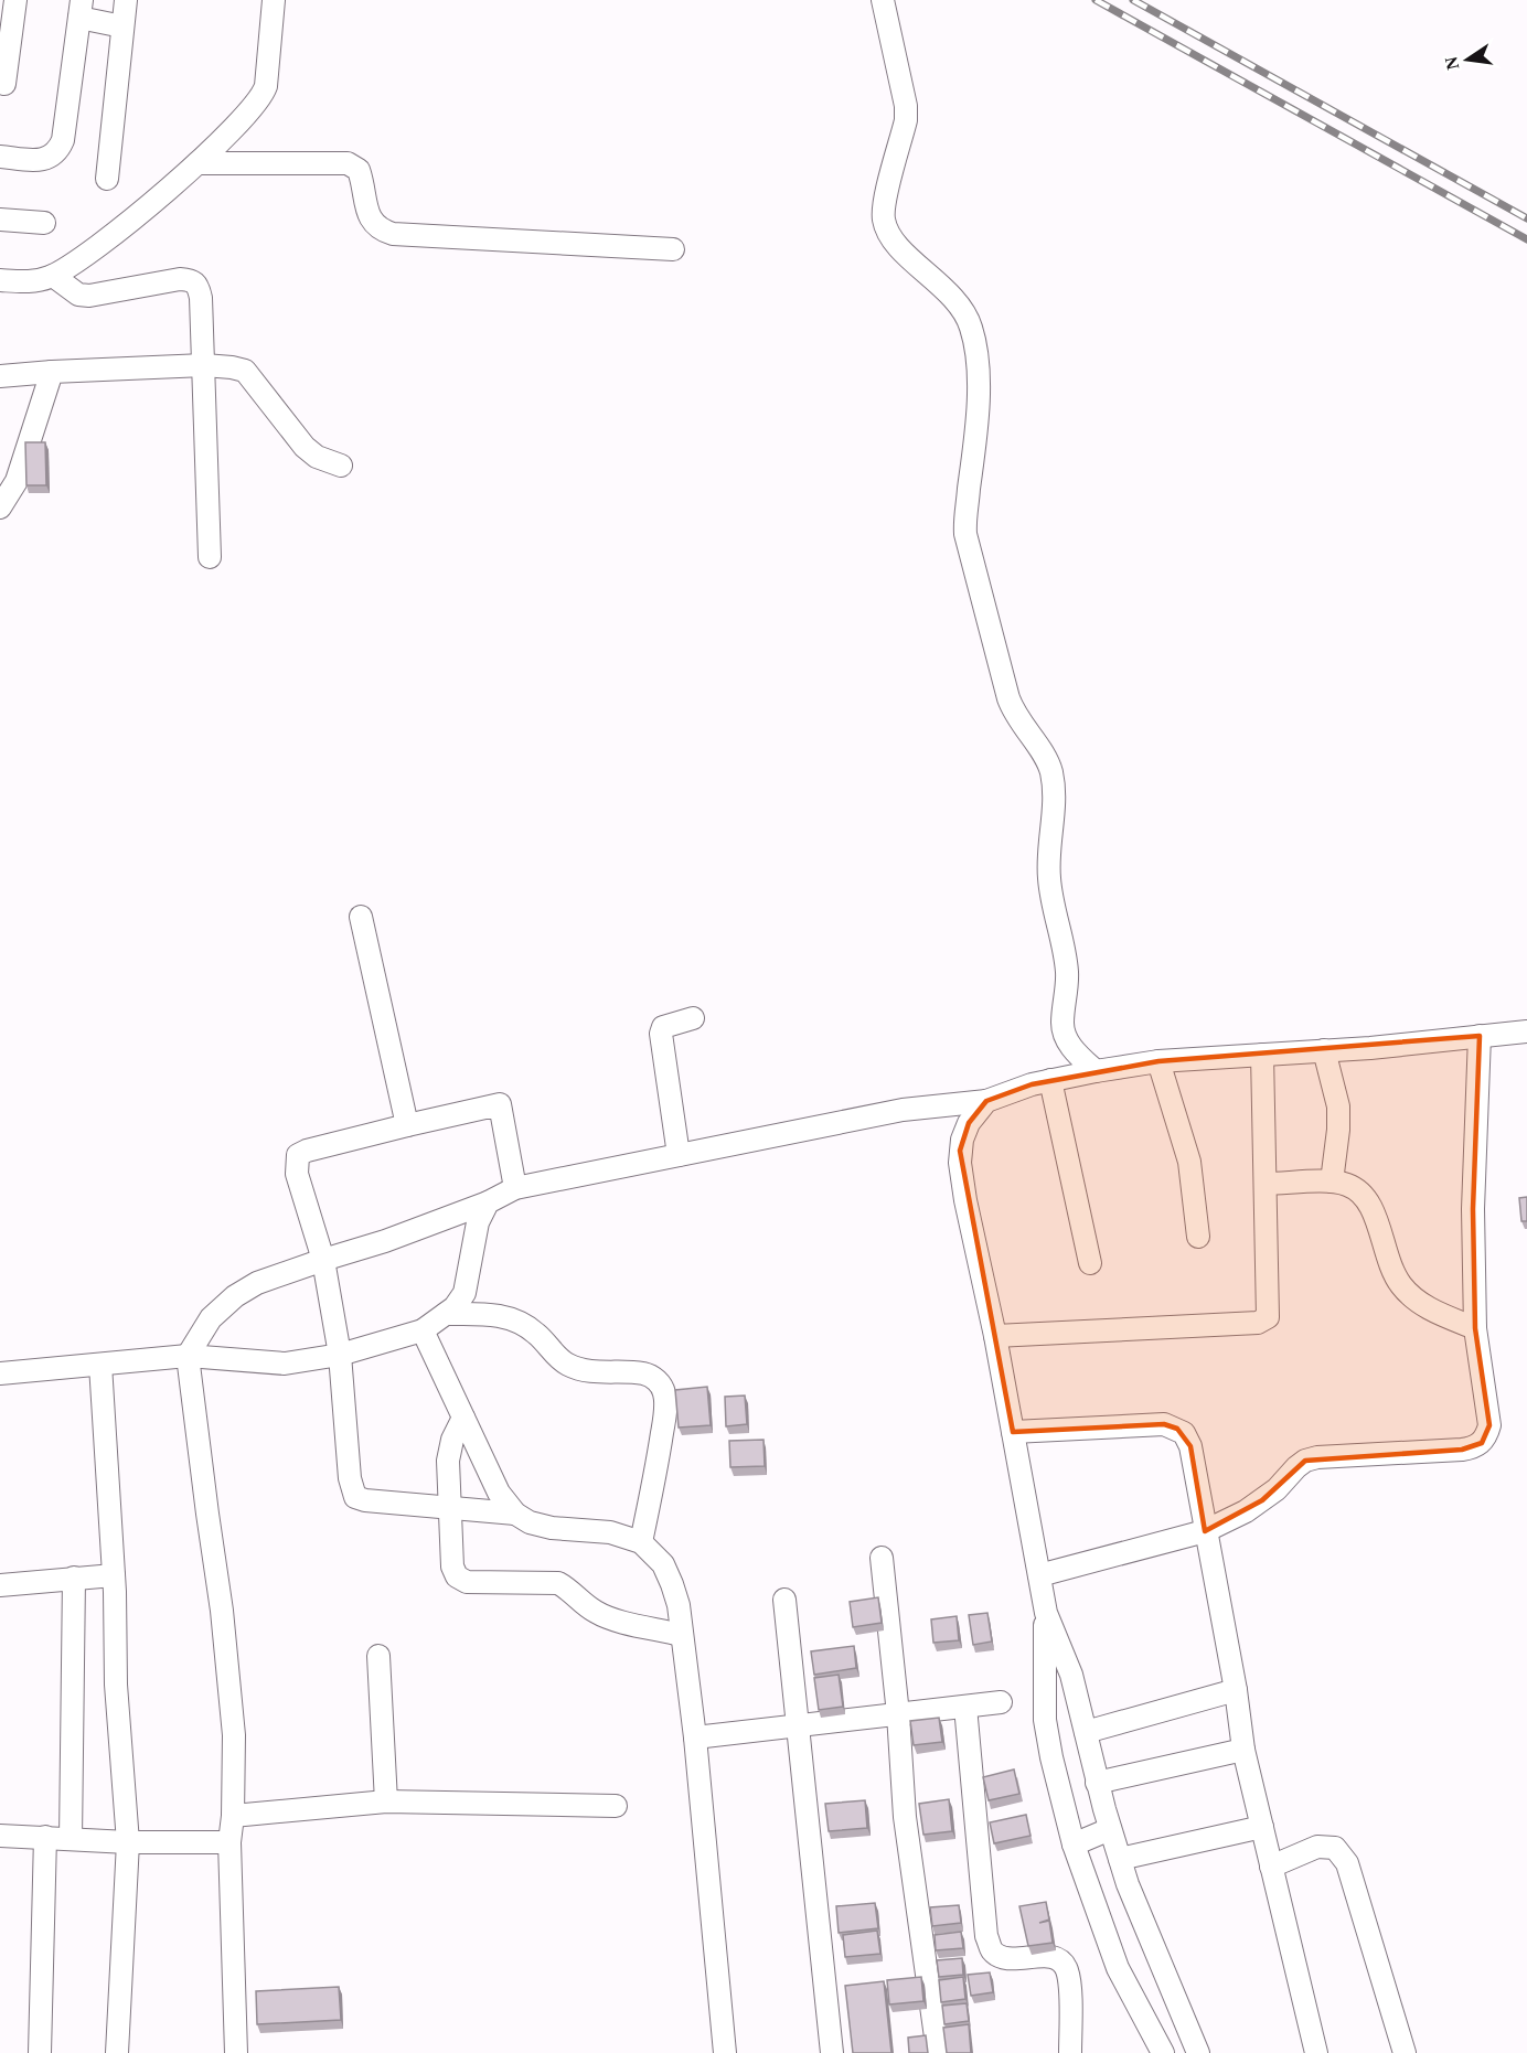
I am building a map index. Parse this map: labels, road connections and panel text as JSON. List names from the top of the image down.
{
  "north": "left"
}
